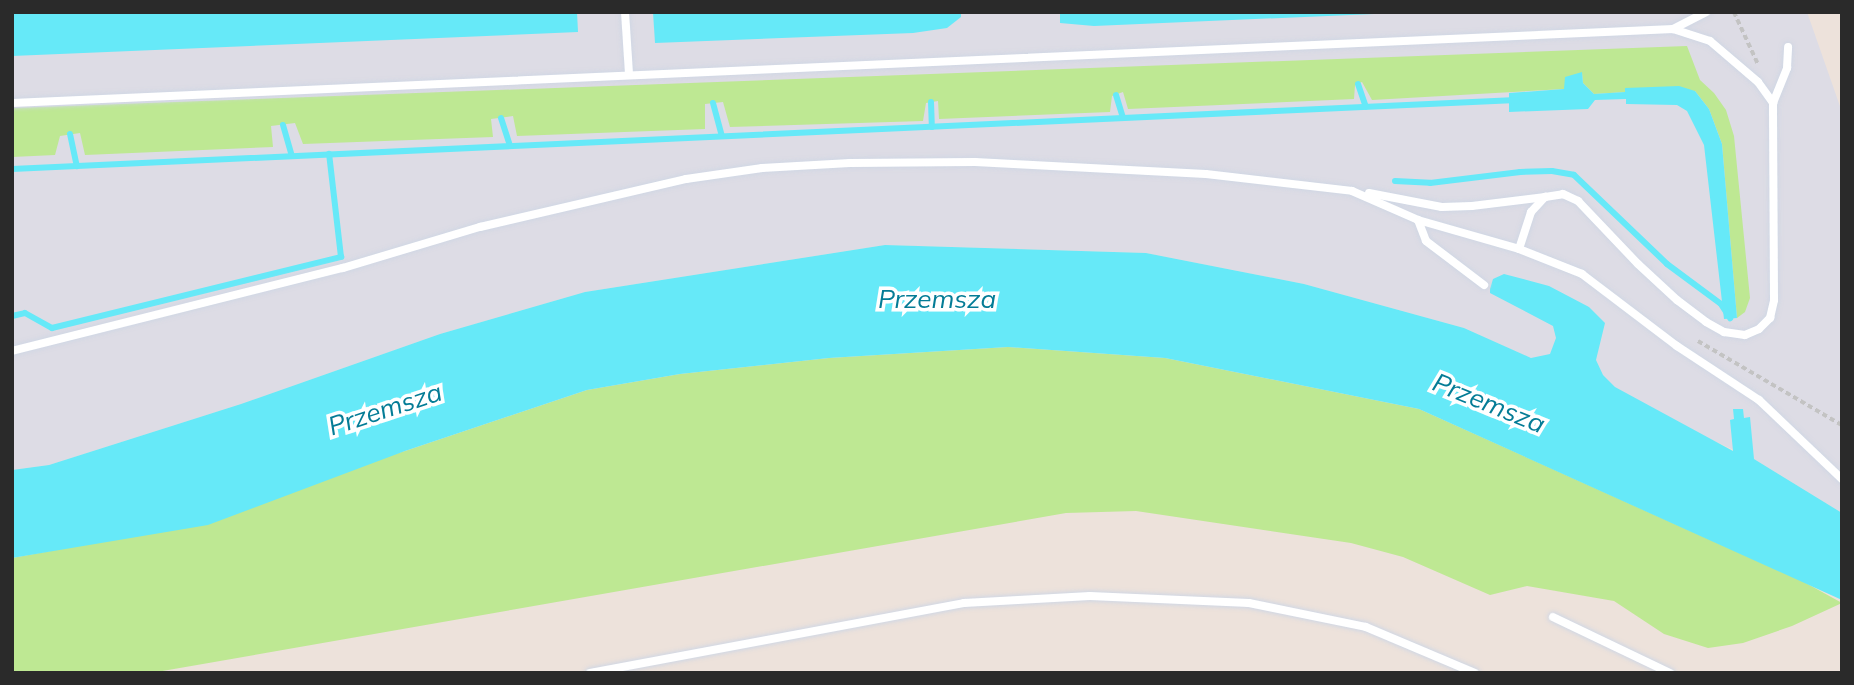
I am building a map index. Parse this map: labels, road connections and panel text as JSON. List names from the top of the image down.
{
  "water": ["Przemsza"]
}
